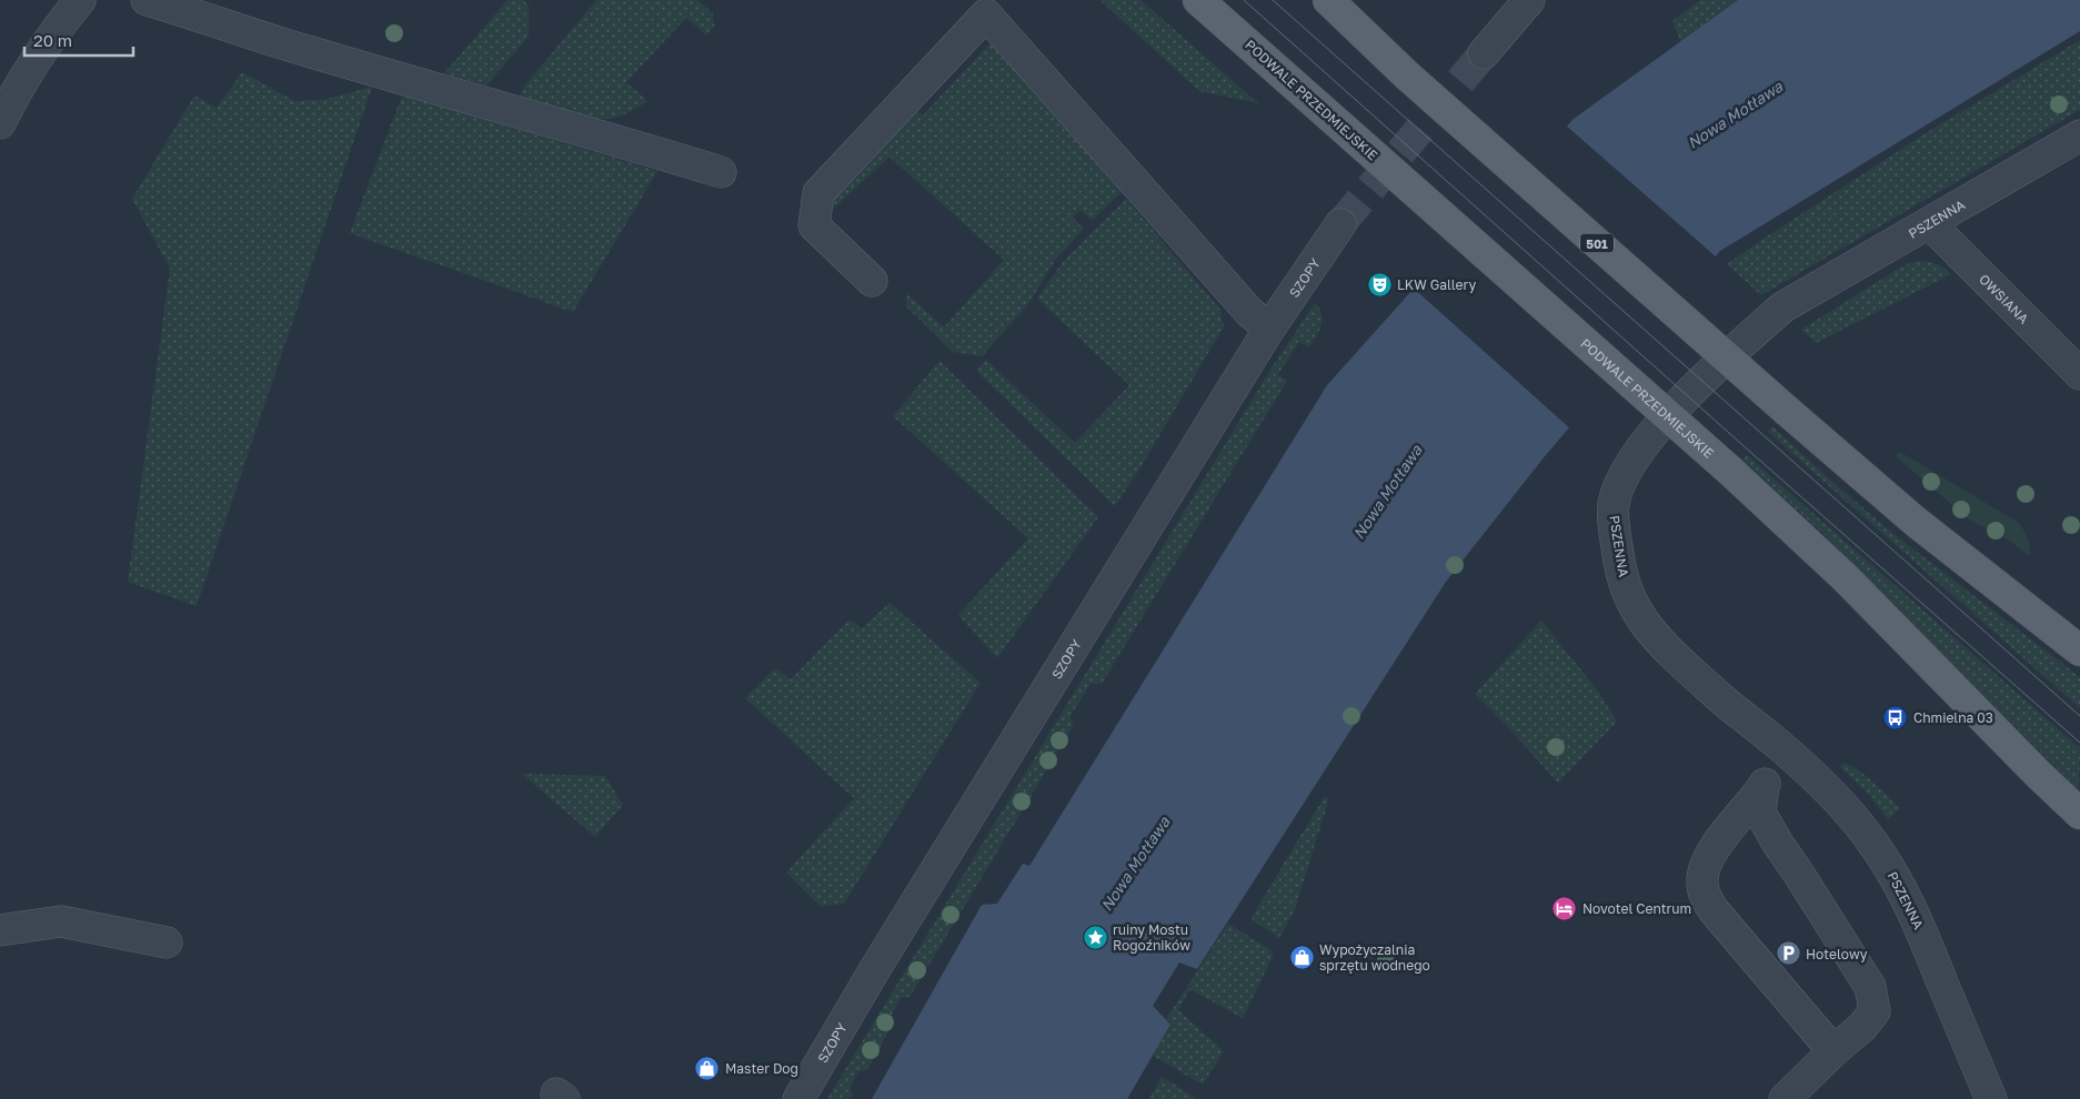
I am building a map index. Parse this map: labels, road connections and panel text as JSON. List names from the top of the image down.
{
  "streets": {
    "main road": ["PODWALE PRZEDMIEJSKIE", "501"],
    "street": ["PSZENNA", "SZOPY", "OWSIANA"]
  },
  "crossings": [
    ["PSZENNA", "OWSIANA"]
  ],
  "water": ["Nowa Motława"],
  "places": {
    "theatre": ["LKW Gallery"],
    "bus stop": ["Chmielna 03"],
    "hotel": ["Novotel Centrum"],
    "place": ["ruiny Mostu Rogoźników"],
    "parking": ["Hotelowy"],
    "shop": ["Wypożyczalnia sprzętu wodnego", "Master Dog"]
  },
  "scale_bar": "20 m"
}
